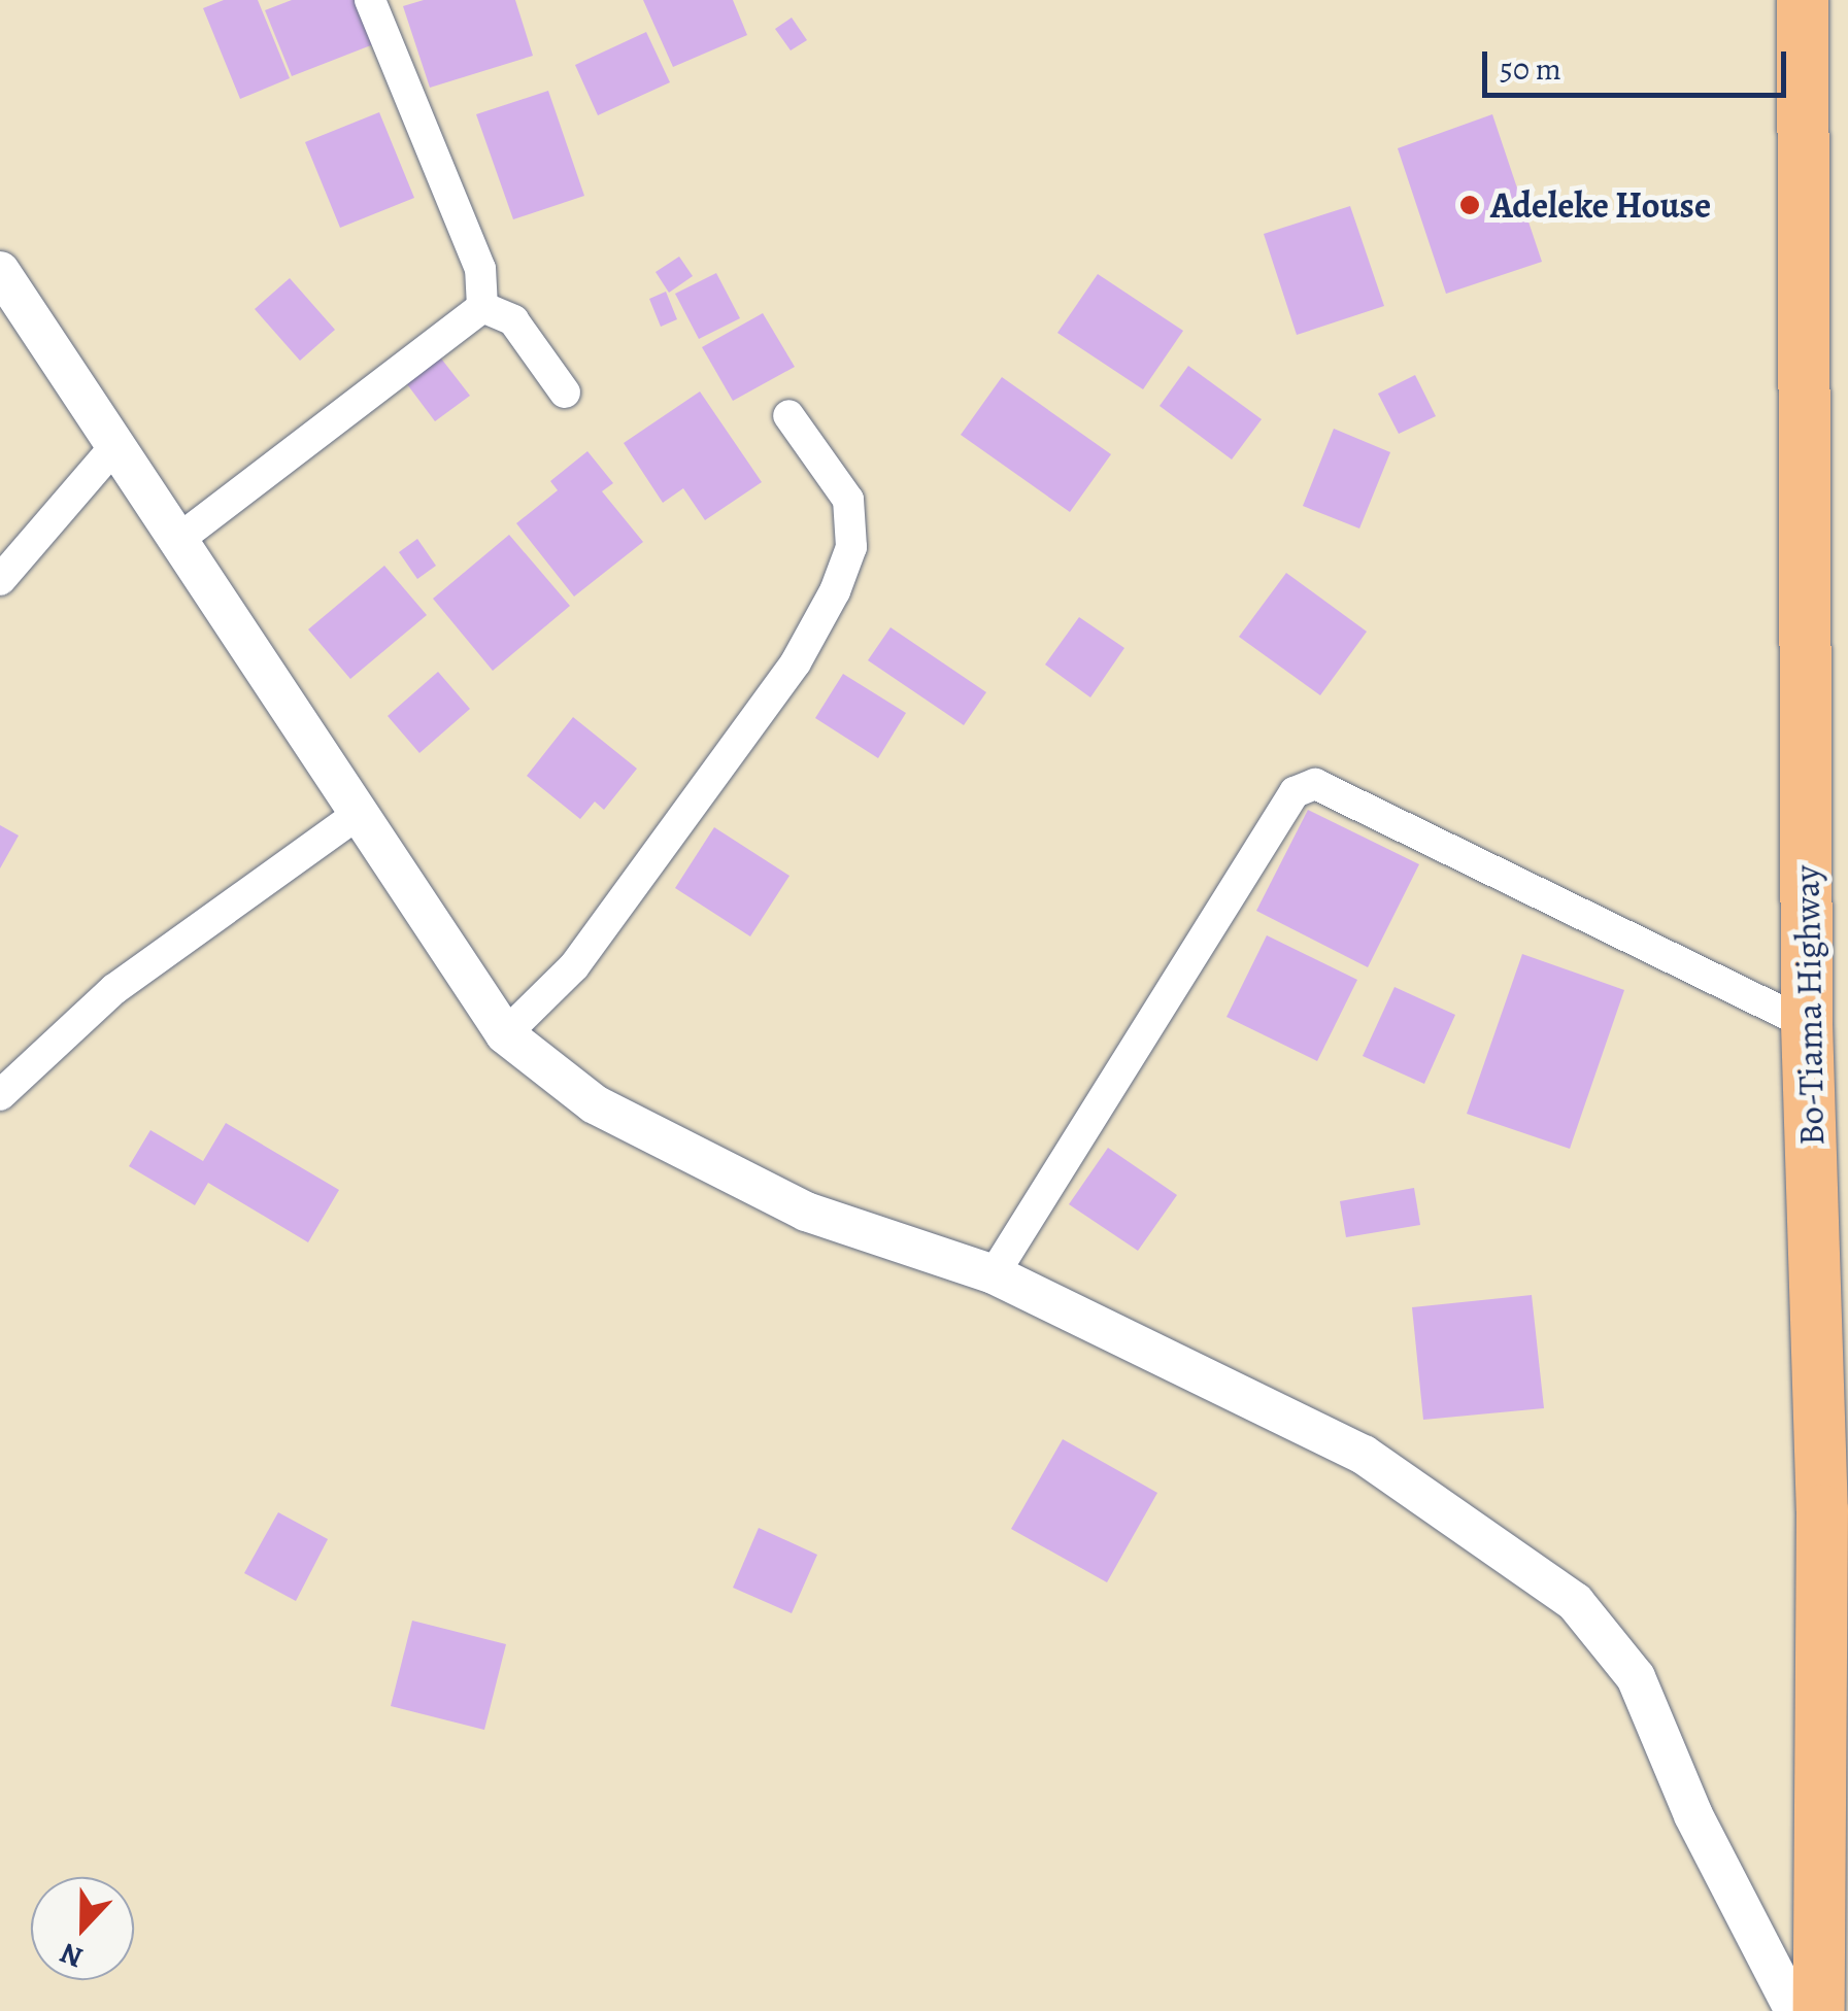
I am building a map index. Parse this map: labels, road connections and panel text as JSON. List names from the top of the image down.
{
  "streets": {
    "highway": ["Bo-Tiama Highway"]
  },
  "places": ["Adeleke House"],
  "scale_bar": "50 m",
  "north": "bottom"
}
